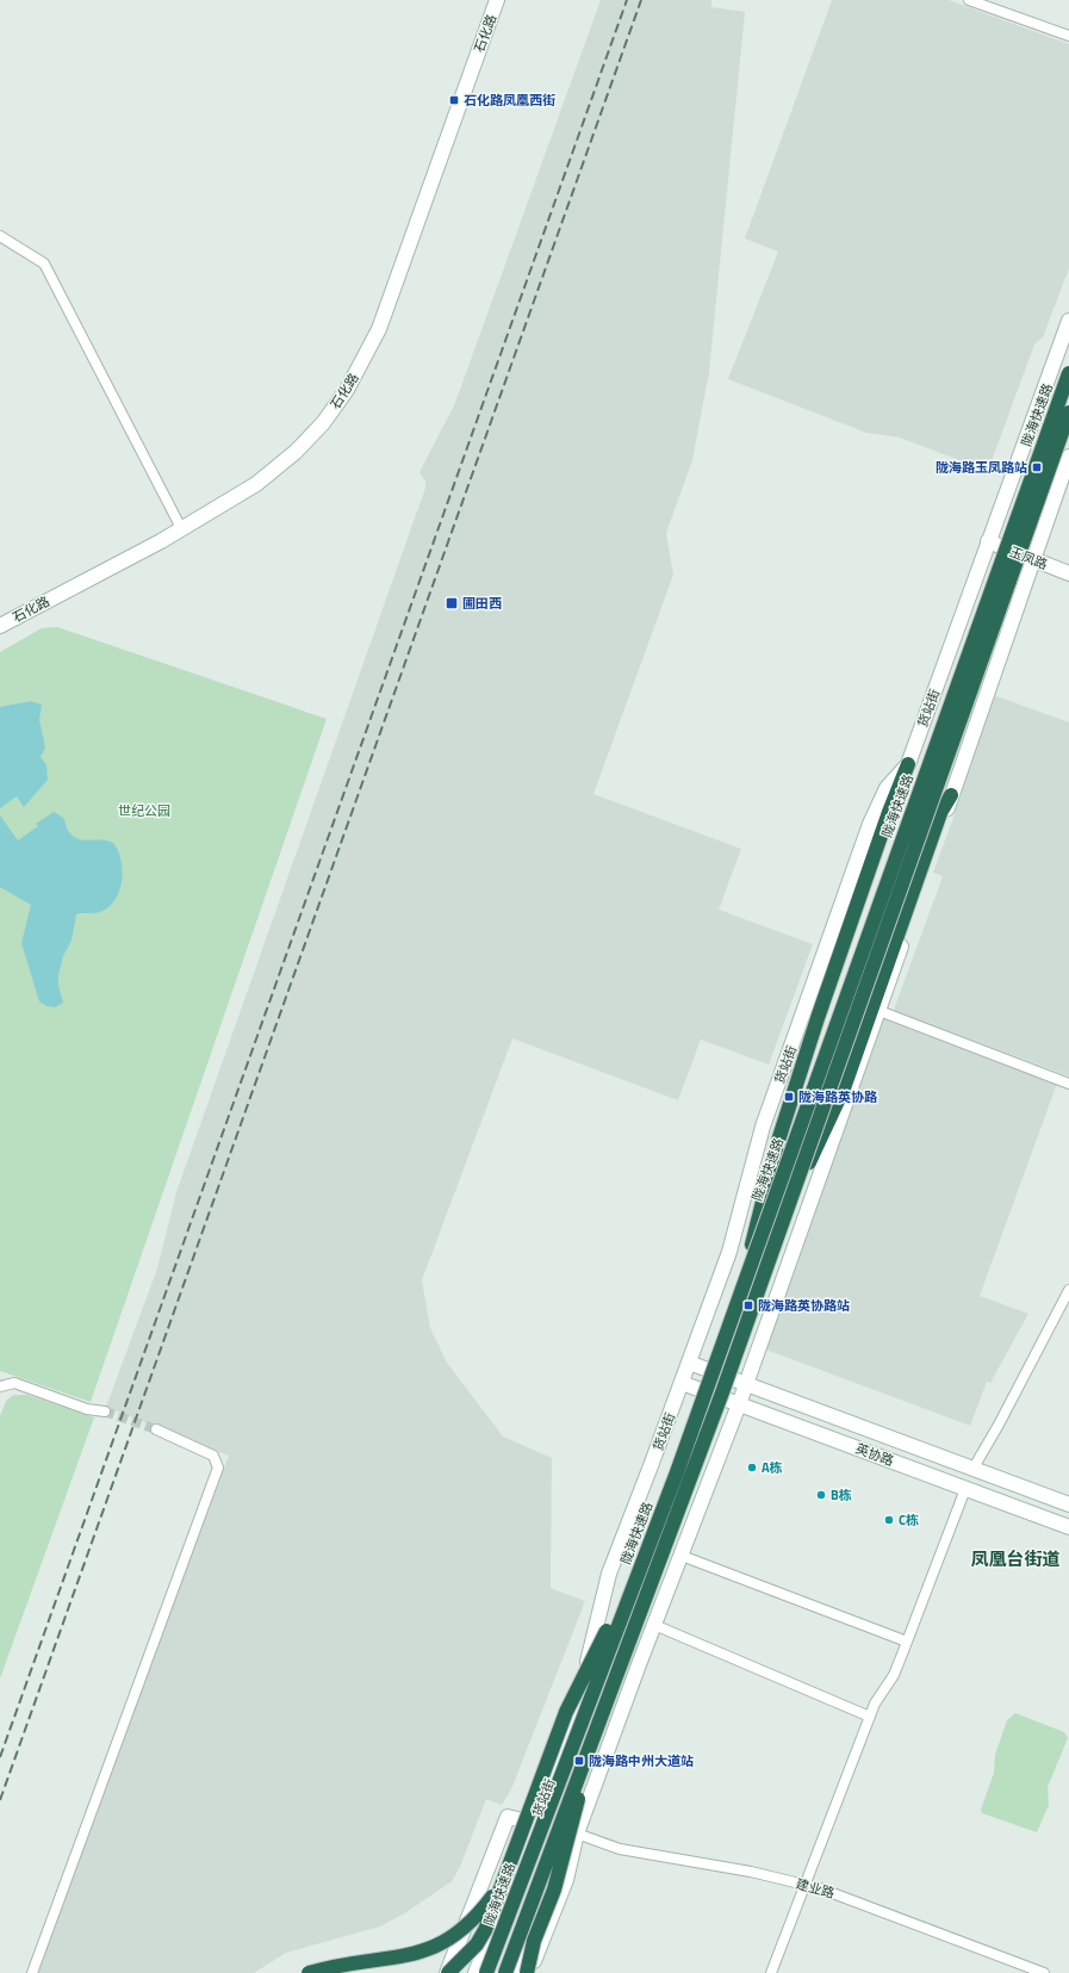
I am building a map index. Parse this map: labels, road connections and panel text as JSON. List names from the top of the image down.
{
  "streets": {
    "highway": ["陇海快速路"],
    "street": [
      "石化路",
      "玉凤路",
      "货站街",
      "英协路",
      "建业路"
    ]
  },
  "crossings": [
    ["玉凤路", "货站街"],
    ["货站街", "英协路"]
  ],
  "districts": ["凤凰台街道"],
  "parks": ["世纪公园"],
  "places": {
    "transit": [
      "石化路凤凰西街",
      "陇海路玉凤路站",
      "圃田西",
      "陇海路英协路",
      "陇海路英协路站",
      "陇海路中州大道站"
    ],
    "other": ["A栋", "B栋", "C栋"]
  }
}
